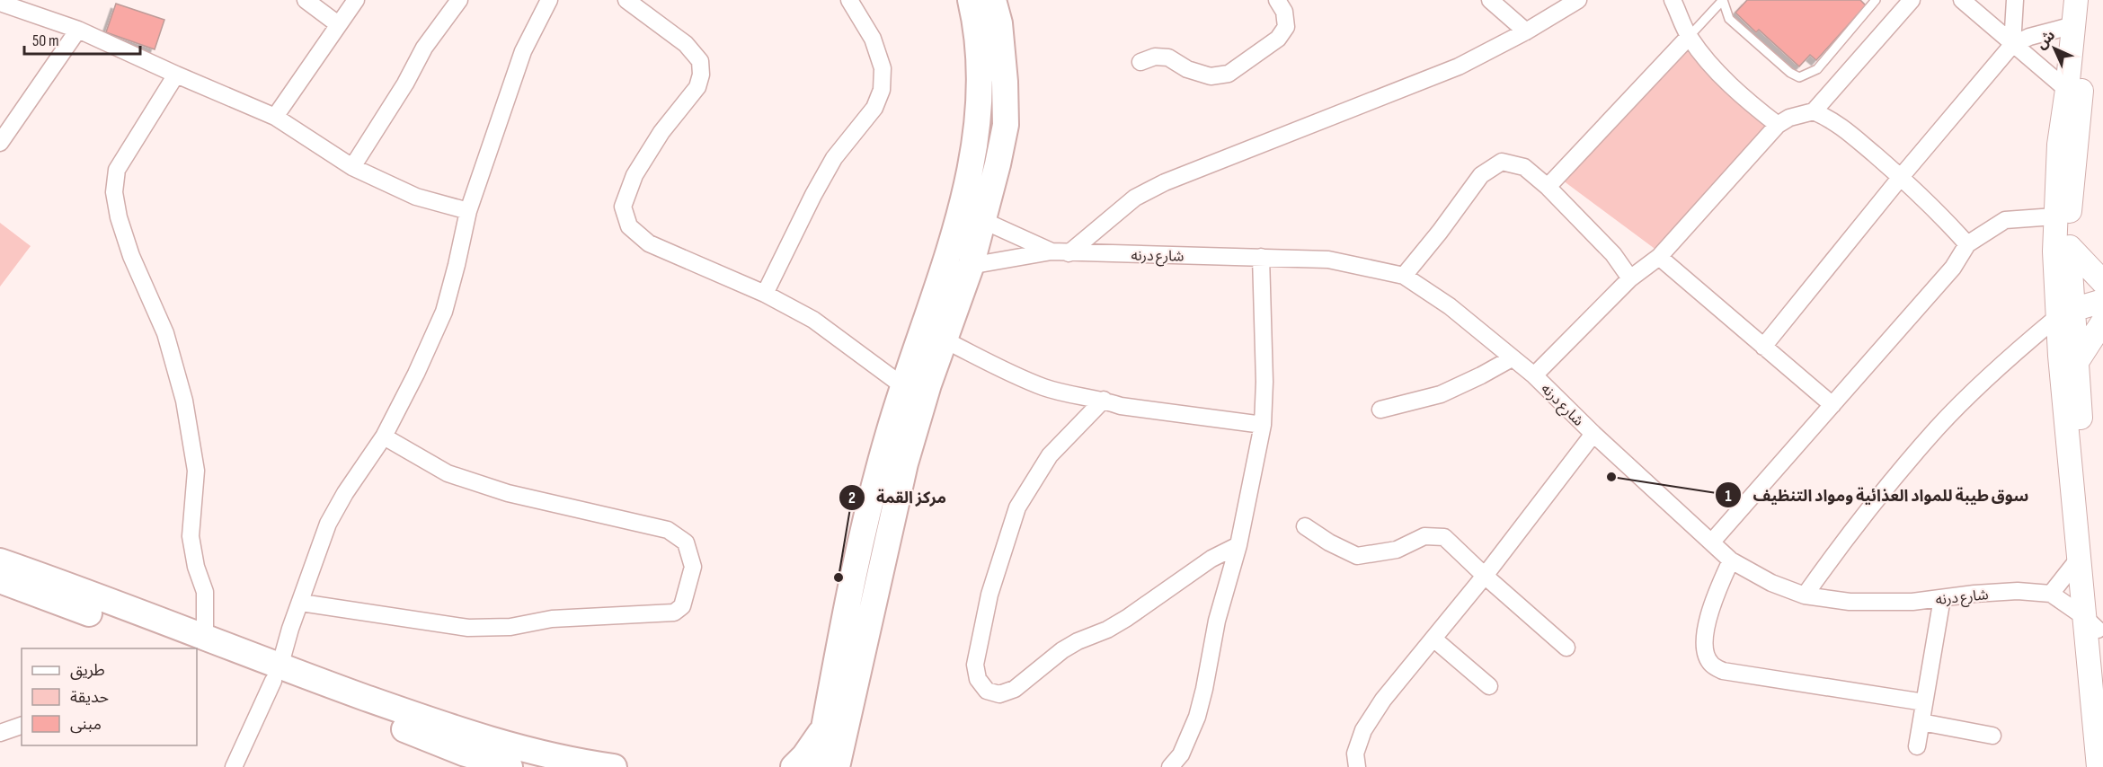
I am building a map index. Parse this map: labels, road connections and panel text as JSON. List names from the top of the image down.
{
  "streets": {
    "street": ["شارع درنه"]
  },
  "places": ["سوق طيبة للمواد العذائية ومواد التنظيف", "مركز القمة"],
  "legend": ["طريق", "حديقة", "مبنى"],
  "scale_bar": "50 m",
  "north": "top left"
}
